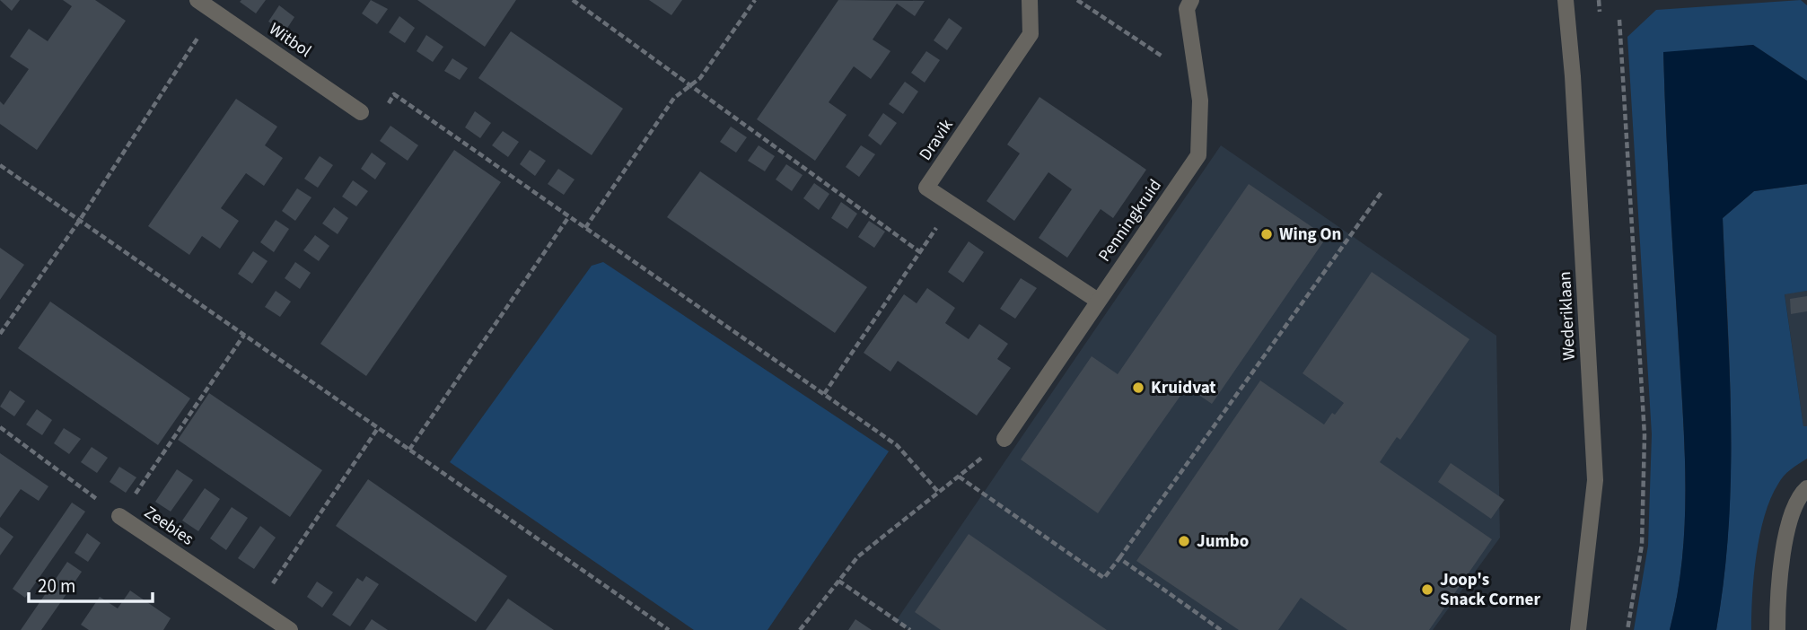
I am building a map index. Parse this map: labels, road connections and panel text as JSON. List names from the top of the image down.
{
  "streets": {
    "street": [
      "Witbol",
      "Dravik",
      "Penningkruid",
      "Wederiklaan",
      "Zeebies"
    ]
  },
  "crossings": [
    ["Dravik", "Penningkruid"]
  ],
  "places": [
    "Wing On",
    "Kruidvat",
    "Jumbo",
    "Joop's Snack Corner"
  ],
  "scale_bar": "20 m"
}
